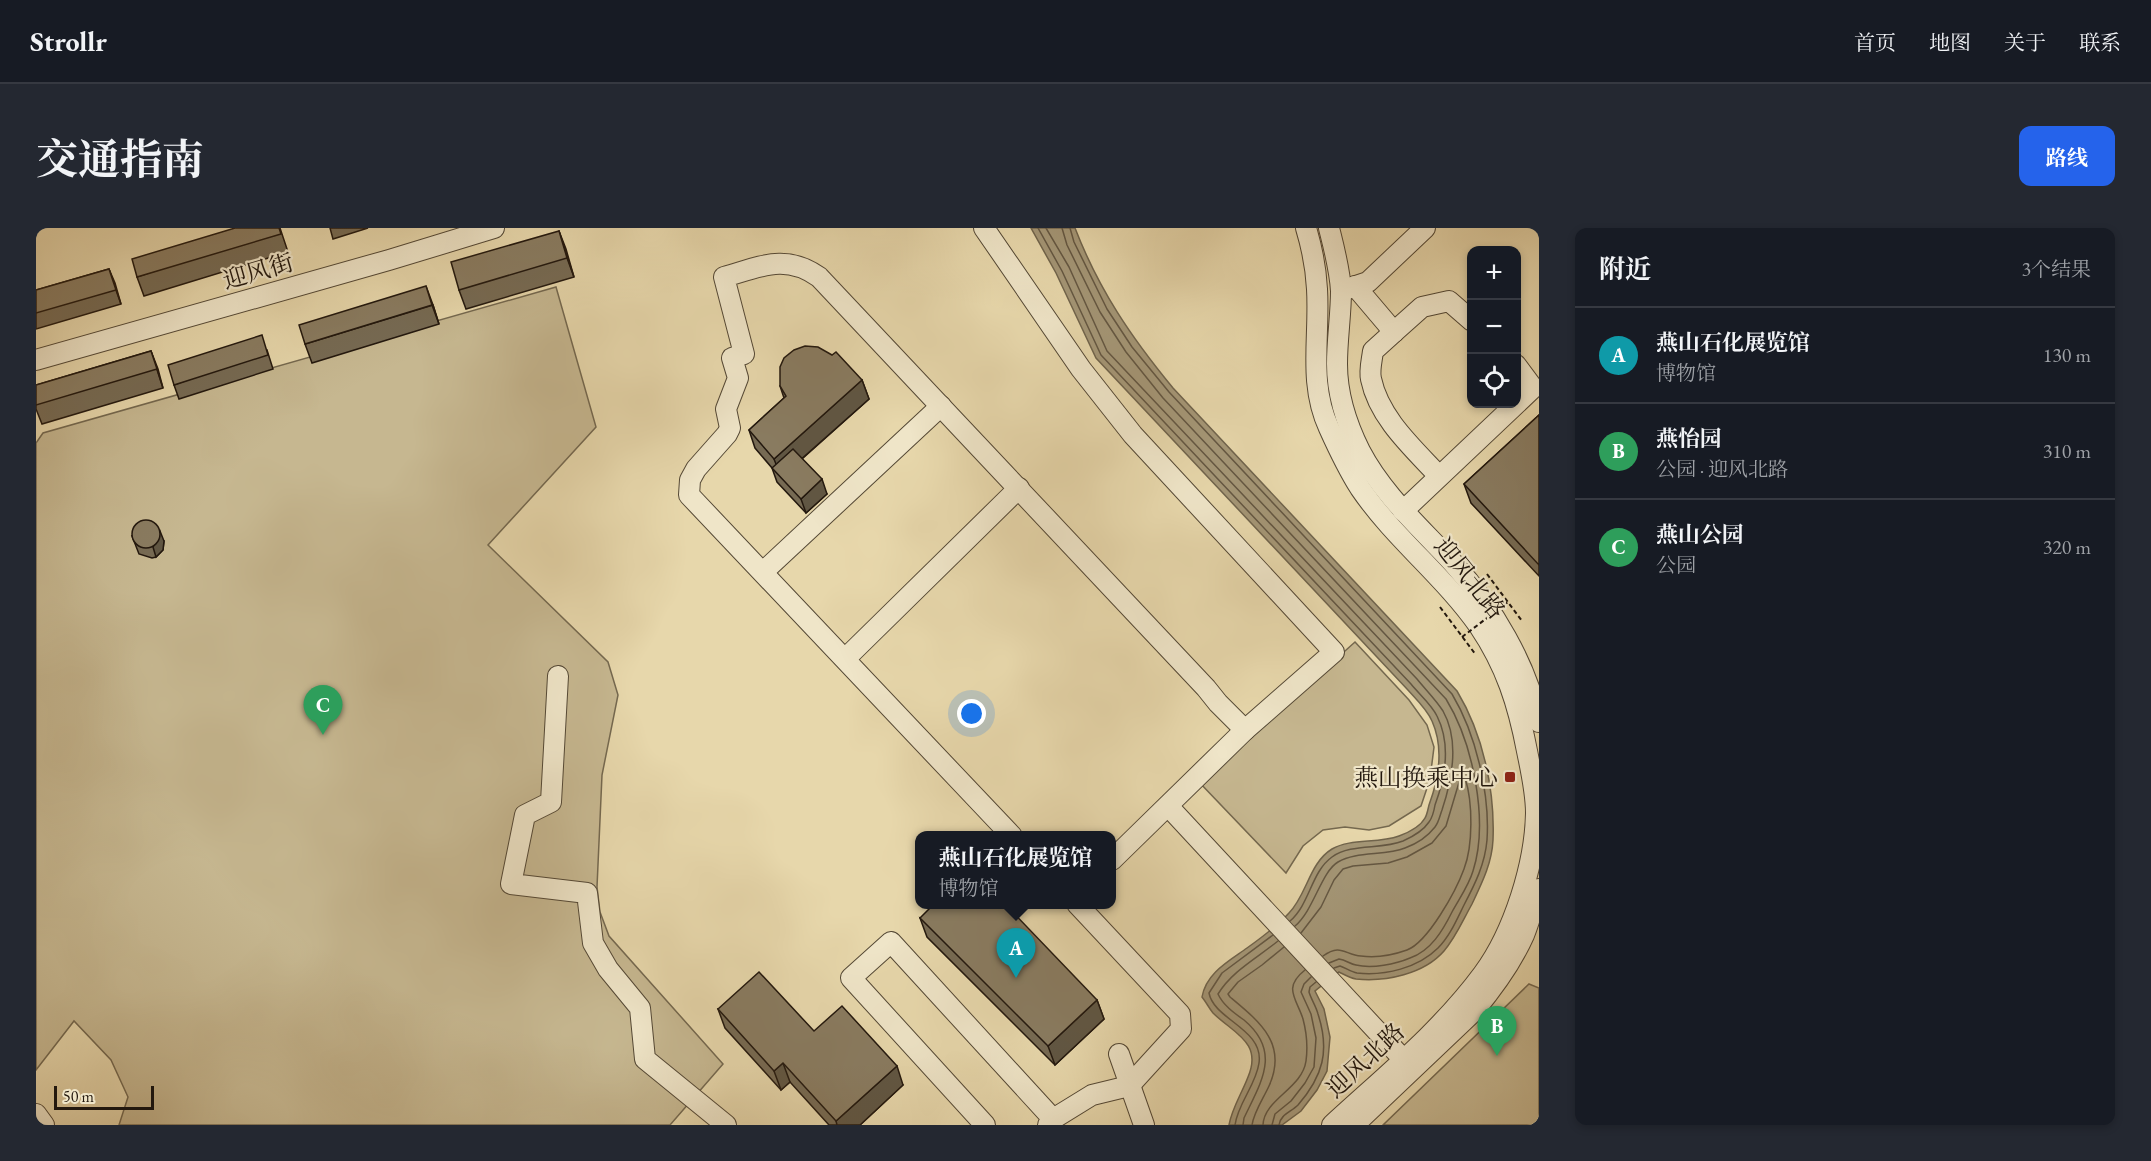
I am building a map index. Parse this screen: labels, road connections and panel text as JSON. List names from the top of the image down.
{
  "streets": {
    "street": ["迎风街", "迎风北路"]
  },
  "places": {
    "transit": ["燕山换乘中心"]
  },
  "scale_bar": "50 m",
  "page": {
    "header": "Strollr",
    "nav": [
      "首页",
      "地图",
      "关于",
      "联系"
    ],
    "title": "交通指南",
    "buttons": "路线",
    "heading": ["附近", "3个结果"],
    "map_buttons": ["+", "−"],
    "list": [
      {
        "mark": "A",
        "name": "燕山石化展览馆",
        "note": "博物馆",
        "value": "130 m"
      },
      {
        "mark": "B",
        "name": "燕怡园",
        "note": "公园 · 迎风北路",
        "value": "310 m"
      },
      {
        "mark": "C",
        "name": "燕山公园",
        "note": "公园",
        "value": "320 m"
      }
    ],
    "pins": ["C", "A", "B"],
    "popup": ["燕山石化展览馆", "博物馆"],
    "scale": "50 m"
  }
}
